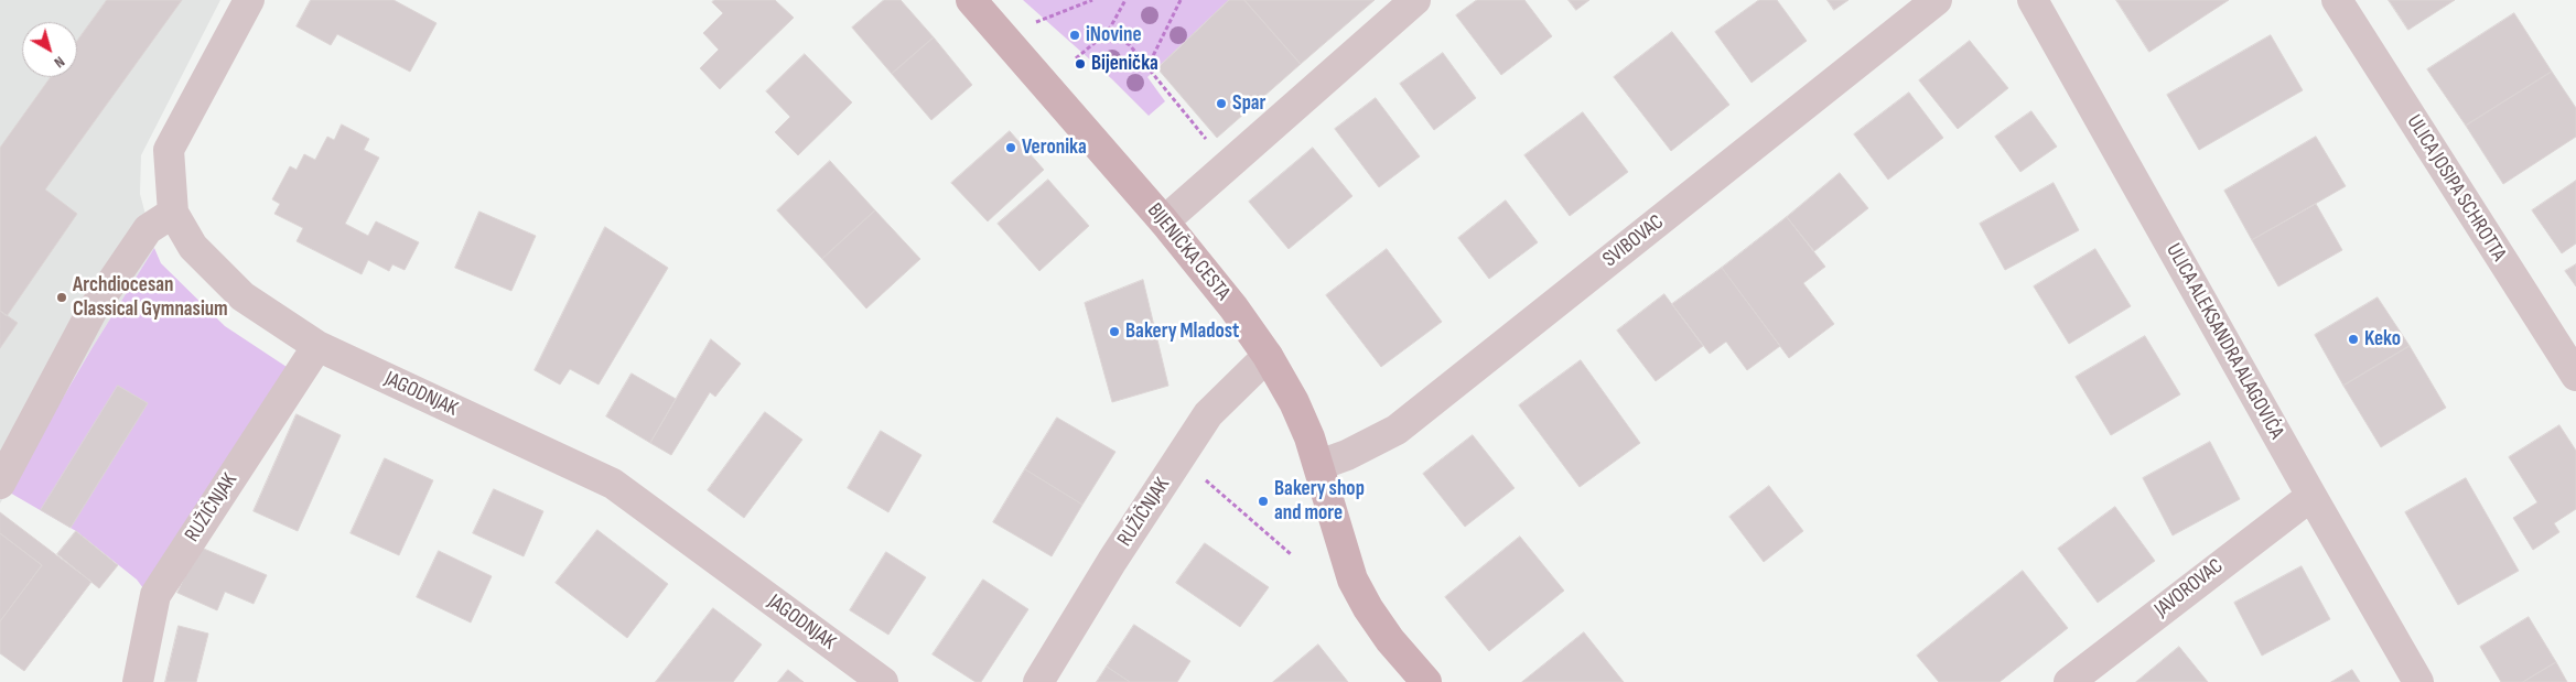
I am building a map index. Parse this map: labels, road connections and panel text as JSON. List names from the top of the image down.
{
  "streets": {
    "main road": ["BIJENIČKA CESTA"],
    "street": [
      "ULICA JOSIPA SCHROTTA",
      "SVIBOVAC",
      "ULICA ALEKSANDRA ALAGOVIĆA",
      "JAGODNJAK",
      "RUŽIČNJAK",
      "JAVOROVAC"
    ]
  },
  "crossings": [
    ["SVIBOVAC", "BIJENIČKA CESTA"],
    ["BIJENIČKA CESTA", "RUŽIČNJAK"],
    ["ULICA ALEKSANDRA ALAGOVIĆA", "JAVOROVAC"],
    ["JAGODNJAK", "RUŽIČNJAK"]
  ],
  "places": [
    "iNovine",
    "Bijenička",
    "Spar",
    "Veronika",
    "Archdiocesan Classical Gymnasium",
    "Bakery Mladost",
    "Keko",
    "Bakery shop and more"
  ],
  "north": "bottom right"
}
